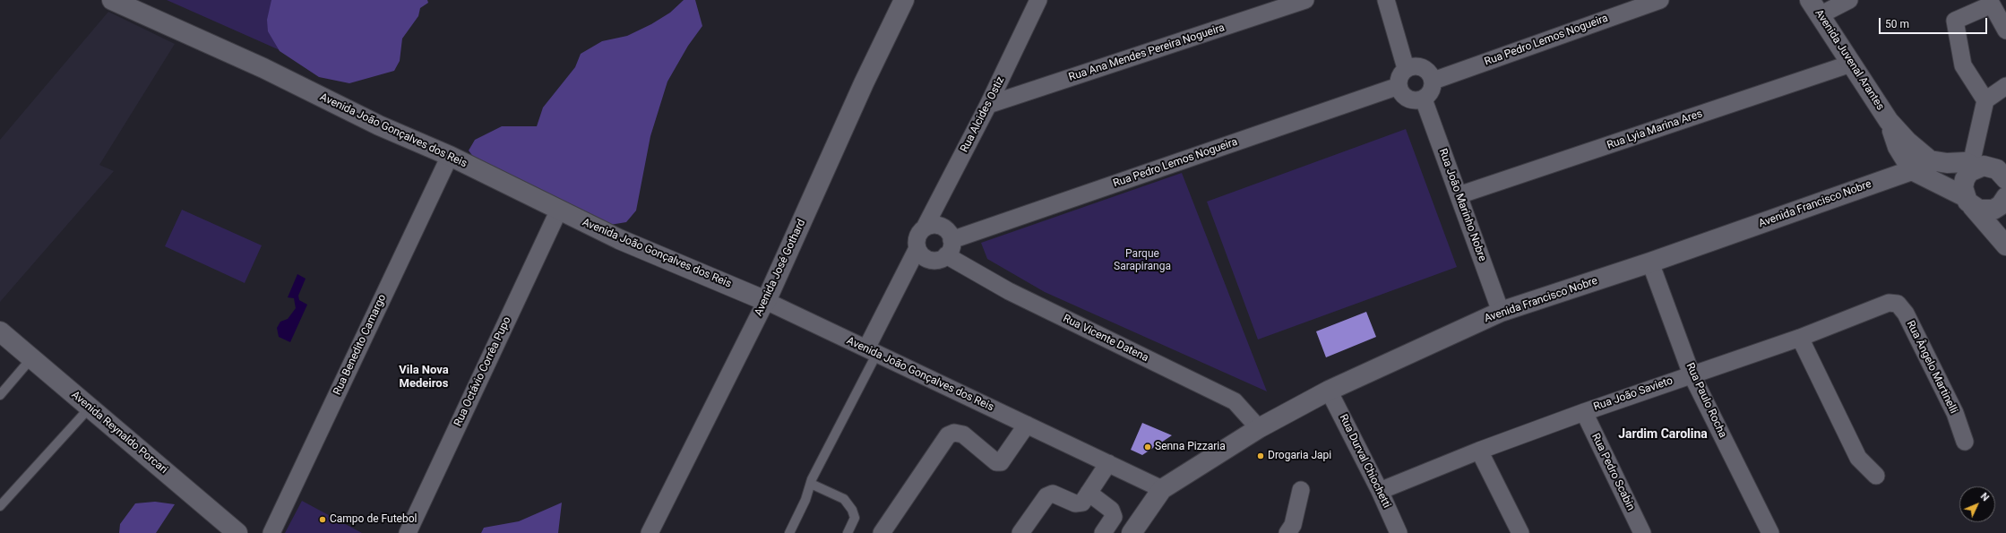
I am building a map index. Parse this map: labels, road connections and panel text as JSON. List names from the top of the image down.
{
  "streets": {
    "street": [
      "Rua Pedro Lemos Nogueira",
      "Rua Ana Mendes Pereira Nogueira",
      "Avenida Juvenal Arantes",
      "Rua Alcides Ostiz",
      "Rua Lyia Marina Ares",
      "Avenida João Gonçalves dos Reis",
      "Avenida Francisco Nobre",
      "Rua João Marinho Nobre",
      "Avenida José Gothard",
      "Rua Vicente Datena",
      "Rua Benedito Camargo",
      "Rua Ângelo Martinelli",
      "Rua Octávio Corrêa Pupo",
      "Rua João Savieto",
      "Rua Paulo Rocha",
      "Avenida Reynaldo Porcari",
      "Rua Durval Chiochetti",
      "Rua Pedro Scabin"
    ]
  },
  "crossings": [
    ["Rua Pedro Lemos Nogueira", "Rua Alcides Ostiz"],
    ["Rua Pedro Lemos Nogueira", "Rua João Marinho Nobre"],
    ["Rua Pedro Lemos Nogueira", "Rua Vicente Datena"],
    ["Rua Ana Mendes Pereira Nogueira", "Rua Alcides Ostiz"],
    ["Avenida Juvenal Arantes", "Rua Lyia Marina Ares"],
    ["Rua Alcides Ostiz", "Rua Vicente Datena"],
    ["Rua Lyia Marina Ares", "Rua João Marinho Nobre"],
    ["Avenida João Gonçalves dos Reis", "Avenida Francisco Nobre"],
    ["Avenida João Gonçalves dos Reis", "Avenida José Gothard"],
    ["Avenida João Gonçalves dos Reis", "Rua Benedito Camargo"],
    ["Avenida João Gonçalves dos Reis", "Rua Octávio Corrêa Pupo"],
    ["Avenida Francisco Nobre", "Rua João Marinho Nobre"],
    ["Avenida Francisco Nobre", "Rua Vicente Datena"],
    ["Avenida Francisco Nobre", "Rua Paulo Rocha"],
    ["Avenida Francisco Nobre", "Rua Durval Chiochetti"],
    ["Rua Ângelo Martinelli", "Rua João Savieto"],
    ["Rua João Savieto", "Rua Paulo Rocha"],
    ["Rua João Savieto", "Rua Durval Chiochetti"],
    ["Rua João Savieto", "Rua Pedro Scabin"]
  ],
  "districts": ["Vila Nova Medeiros", "Jardim Carolina"],
  "parks": ["Parque Sarapiranga"],
  "places": ["Senna Pizzaria", "Drogaria Japi", "Campo de Futebol"],
  "scale_bar": "50 m",
  "north": "top right"
}
